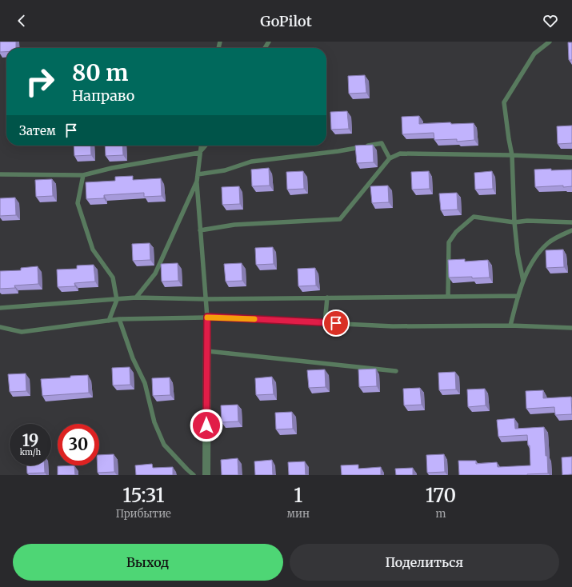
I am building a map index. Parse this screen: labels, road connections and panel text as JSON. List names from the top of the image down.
{
  "page": {
    "header": "GoPilot",
    "turn": ["80 m", "Направо"],
    "then": "Затем",
    "speed": "19 km/h",
    "limit": "30",
    "eta": [
      "15:31",
      "Прибытие",
      "1",
      "мин",
      "170",
      "m"
    ],
    "buttons": ["Выход", "Поделиться"]
  }
}
